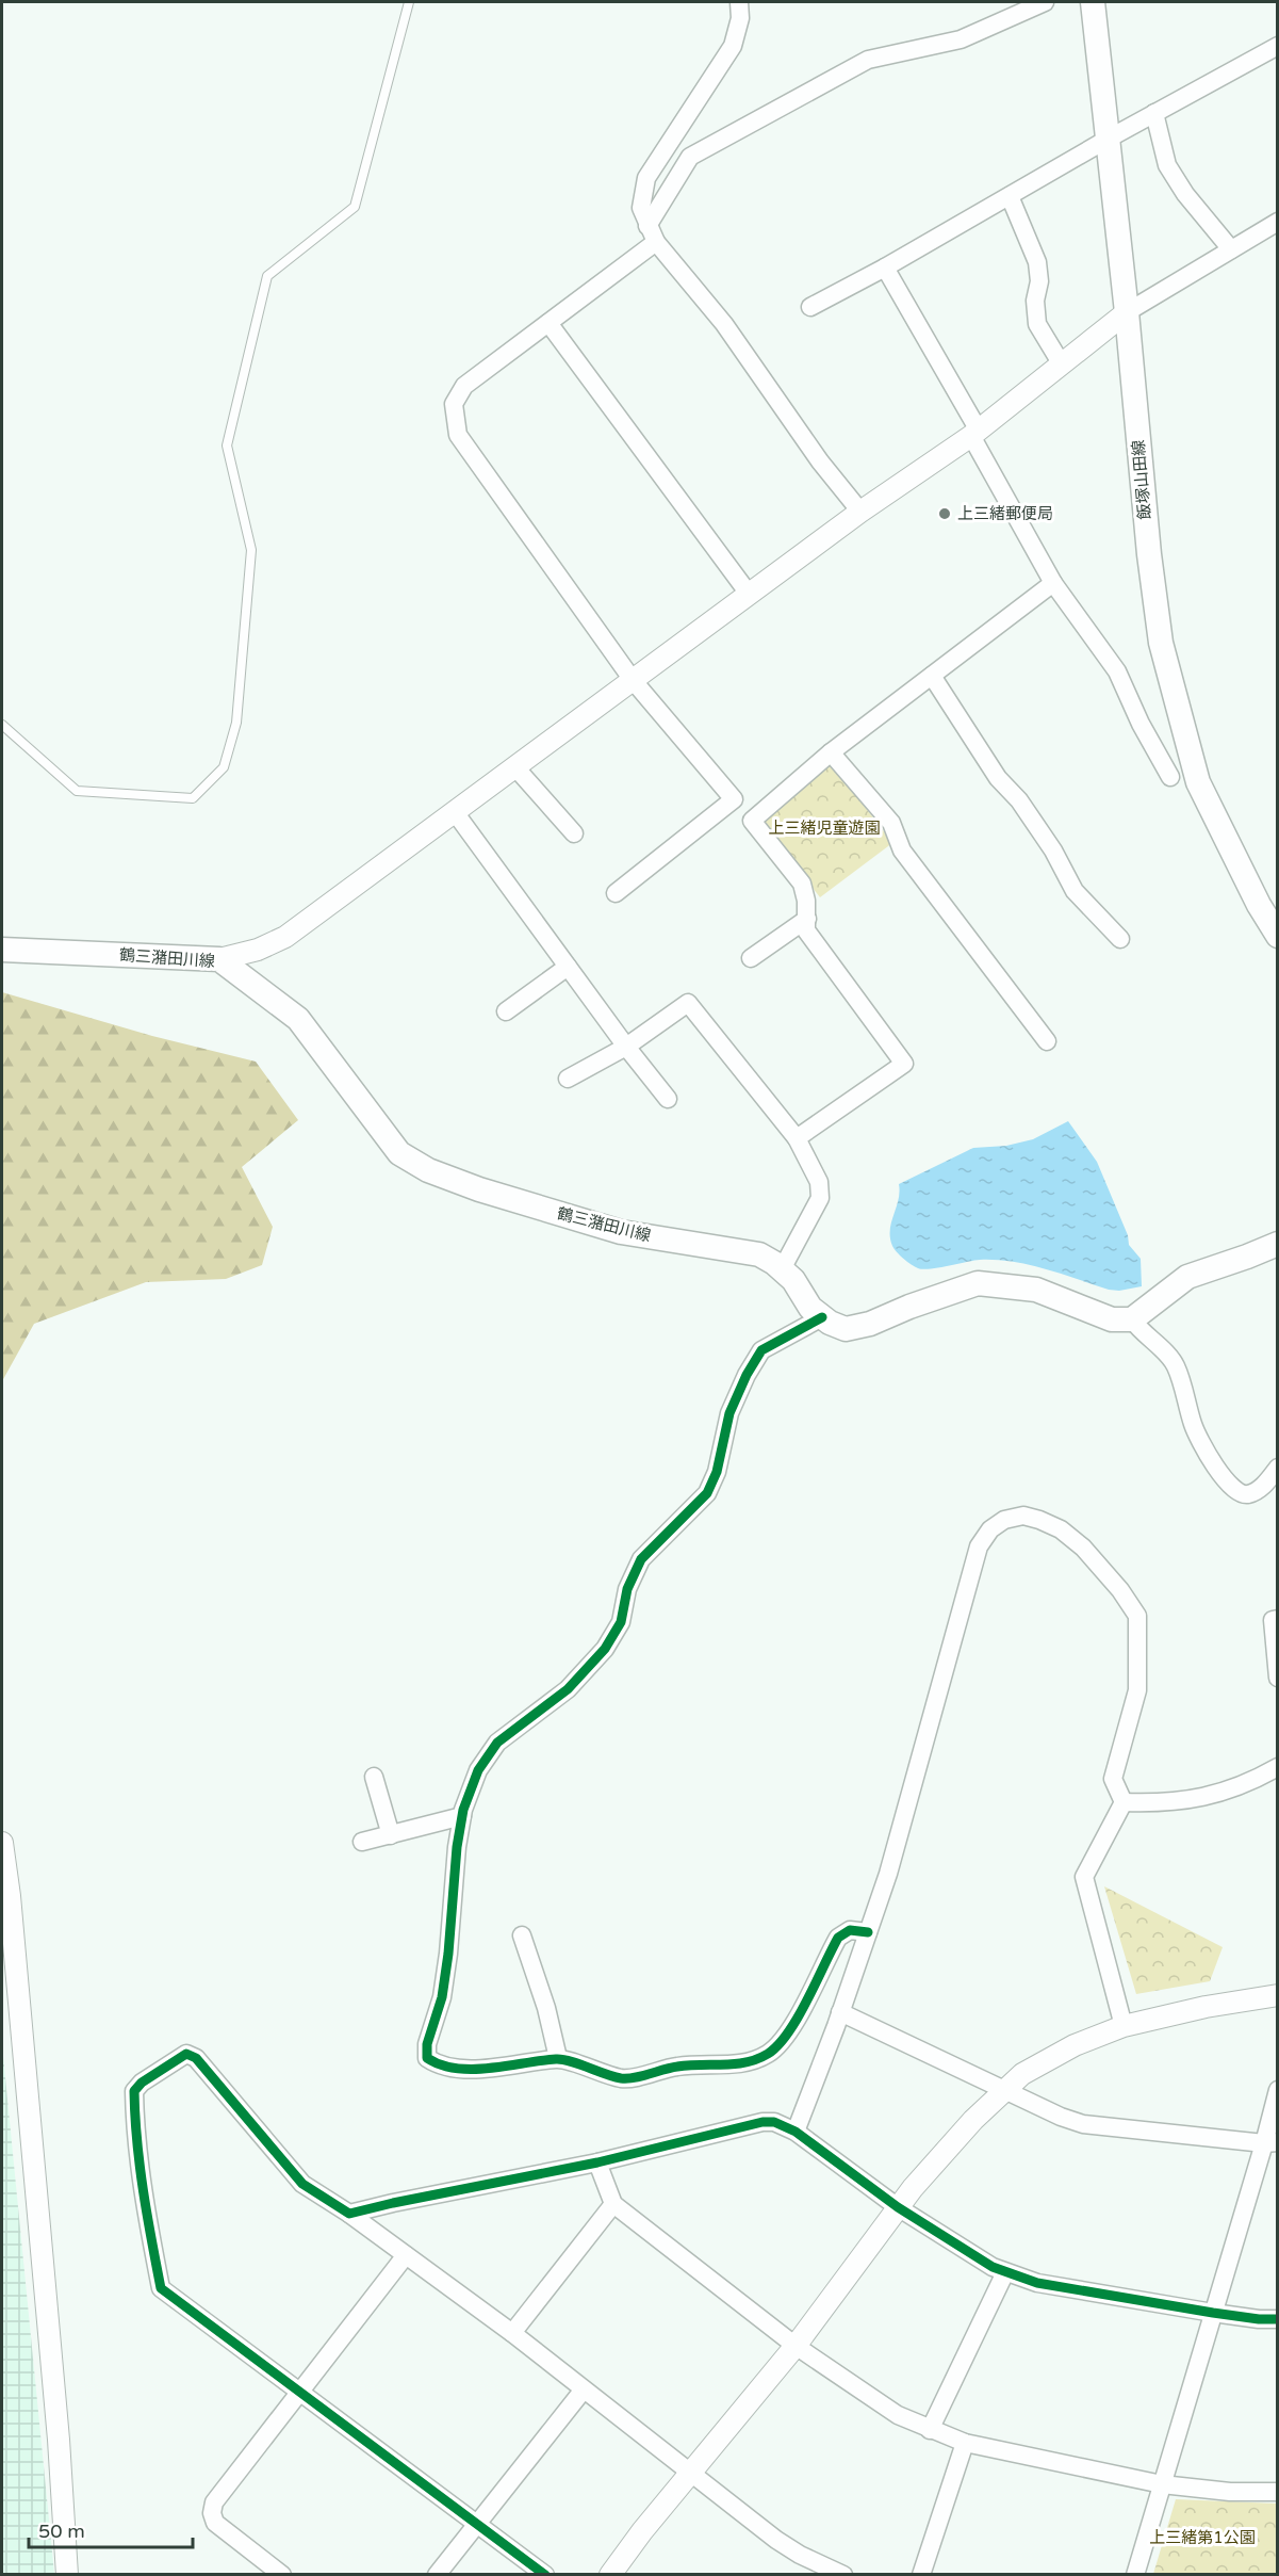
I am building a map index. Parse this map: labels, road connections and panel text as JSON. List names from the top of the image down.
{
  "streets": {
    "main road": ["飯塚山田線", "鶴三潴田川線"]
  },
  "parks": ["上三緒児童遊園", "上三緒第1公園"],
  "places": ["上三緒郵便局"],
  "scale_bar": "50 m"
}
